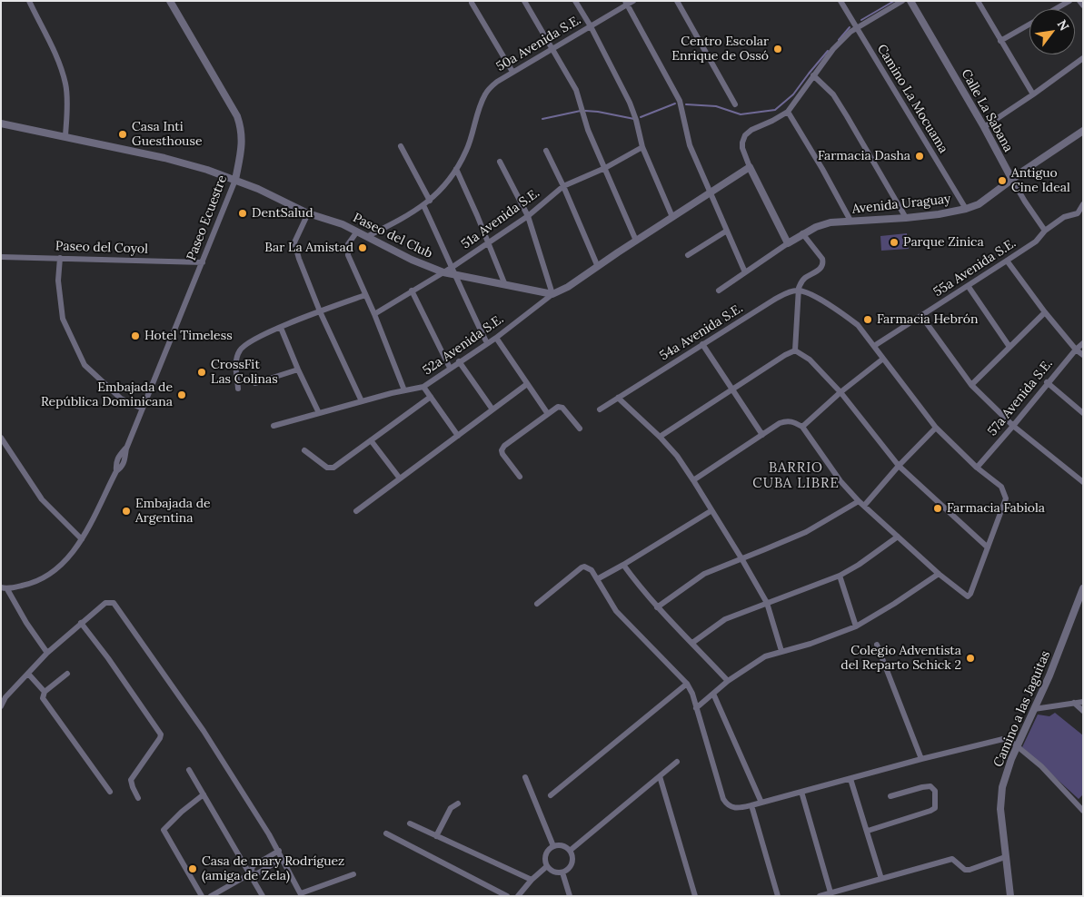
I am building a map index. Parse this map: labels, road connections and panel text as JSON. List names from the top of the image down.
{
  "streets": {
    "street": [
      "50a Avenida S.E.",
      "Camino La Mocuama",
      "Calle La Sabana",
      "Avenida Uraguay",
      "Paseo Ecuestre",
      "51a Avenida S.E.",
      "Paseo del Club",
      "Paseo del Coyol",
      "55a Avenida S.E.",
      "54a Avenida S.E.",
      "52a Avenida S.E.",
      "57a Avenida S.E.",
      "Camino a las Jaguitas"
    ]
  },
  "crossings": [
    ["50a Avenida S.E.", "Paseo del Club"],
    ["Camino La Mocuama", "Avenida Uraguay"],
    ["Calle La Sabana", "Avenida Uraguay"],
    ["Calle La Sabana", "55a Avenida S.E."],
    ["Paseo Ecuestre", "Paseo del Club"],
    ["Paseo Ecuestre", "Paseo del Coyol"],
    ["51a Avenida S.E.", "Paseo del Club"],
    ["Paseo del Club", "52a Avenida S.E."]
  ],
  "districts": ["BARRIO CUBA LIBRE"],
  "places": [
    "Centro Escolar Enrique de Ossó",
    "Casa Inti Guesthouse",
    "Farmacia Dasha",
    "Antiguo Cine Ideal",
    "DentSalud",
    "Parque Zinica",
    "Bar La Amistad",
    "Farmacia Hebrón",
    "Hotel Timeless",
    "CrossFit Las Colinas",
    "Embajada de República Dominicana",
    "Farmacia Fabiola",
    "Embajada de Argentina",
    "Colegio Adventista del Reparto Schick 2",
    "Casa de mary Rodríguez (amiga de Zela)"
  ],
  "north": "top right"
}
